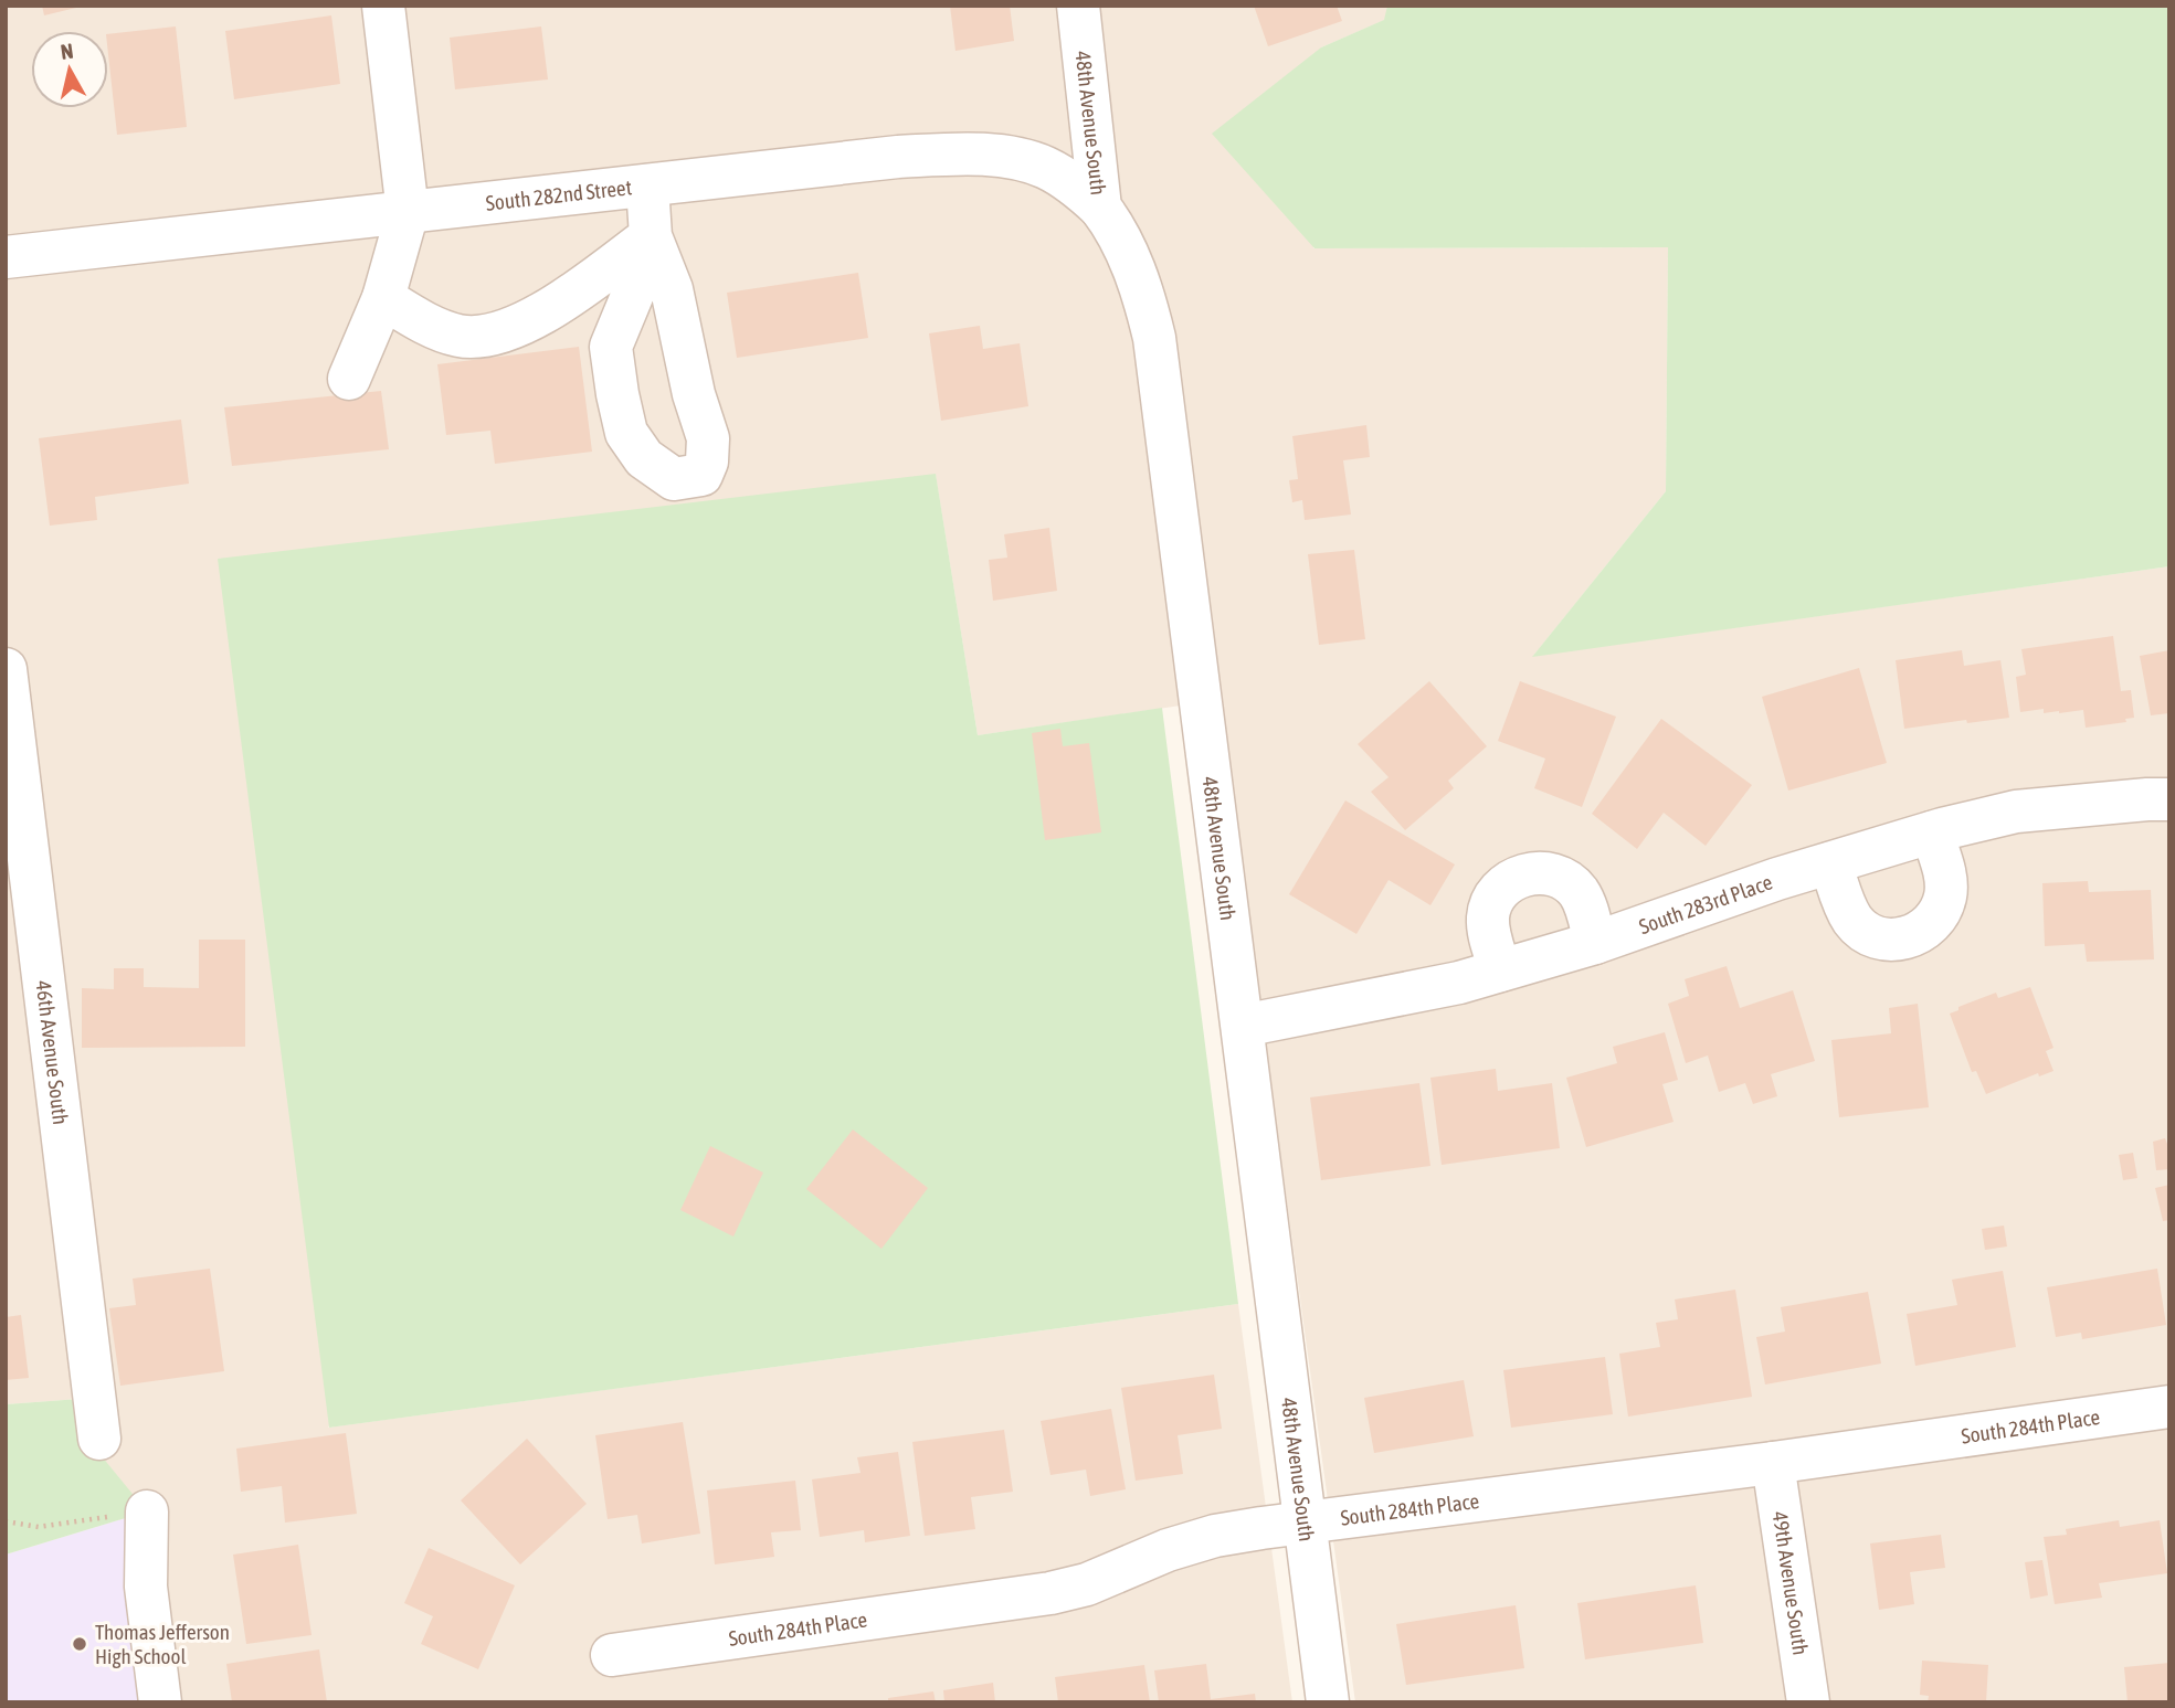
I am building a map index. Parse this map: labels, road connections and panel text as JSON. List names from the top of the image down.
{
  "streets": {
    "street": [
      "48th Avenue South",
      "South 282nd Street",
      "South 283rd Place",
      "46th Avenue South",
      "South 284th Place",
      "49th Avenue South"
    ]
  },
  "crossings": [
    ["48th Avenue South", "South 282nd Street"],
    ["48th Avenue South", "South 283rd Place"],
    ["48th Avenue South", "South 284th Place"],
    ["South 284th Place", "49th Avenue South"]
  ],
  "places": ["Thomas Jefferson High School"],
  "north": "top"
}
